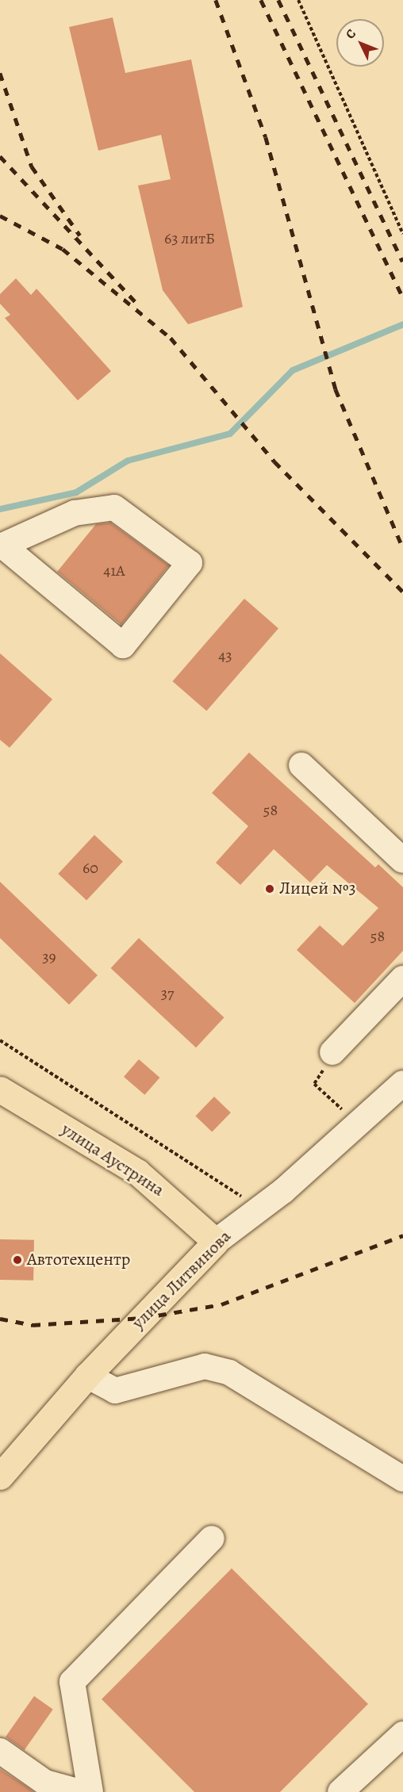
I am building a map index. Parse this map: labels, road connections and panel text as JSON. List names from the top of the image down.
{
  "streets": {
    "main road": ["улица Аустрина", "улица Литвинова"]
  },
  "crossings": [
    ["улица Аустрина", "улица Литвинова"]
  ],
  "places": ["Лицей №3", "Автотехцентр"],
  "house_numbers": [
    "63 литБ",
    "41А",
    "43",
    "58",
    "60",
    "58",
    "39",
    "37"
  ],
  "north": "top left"
}
